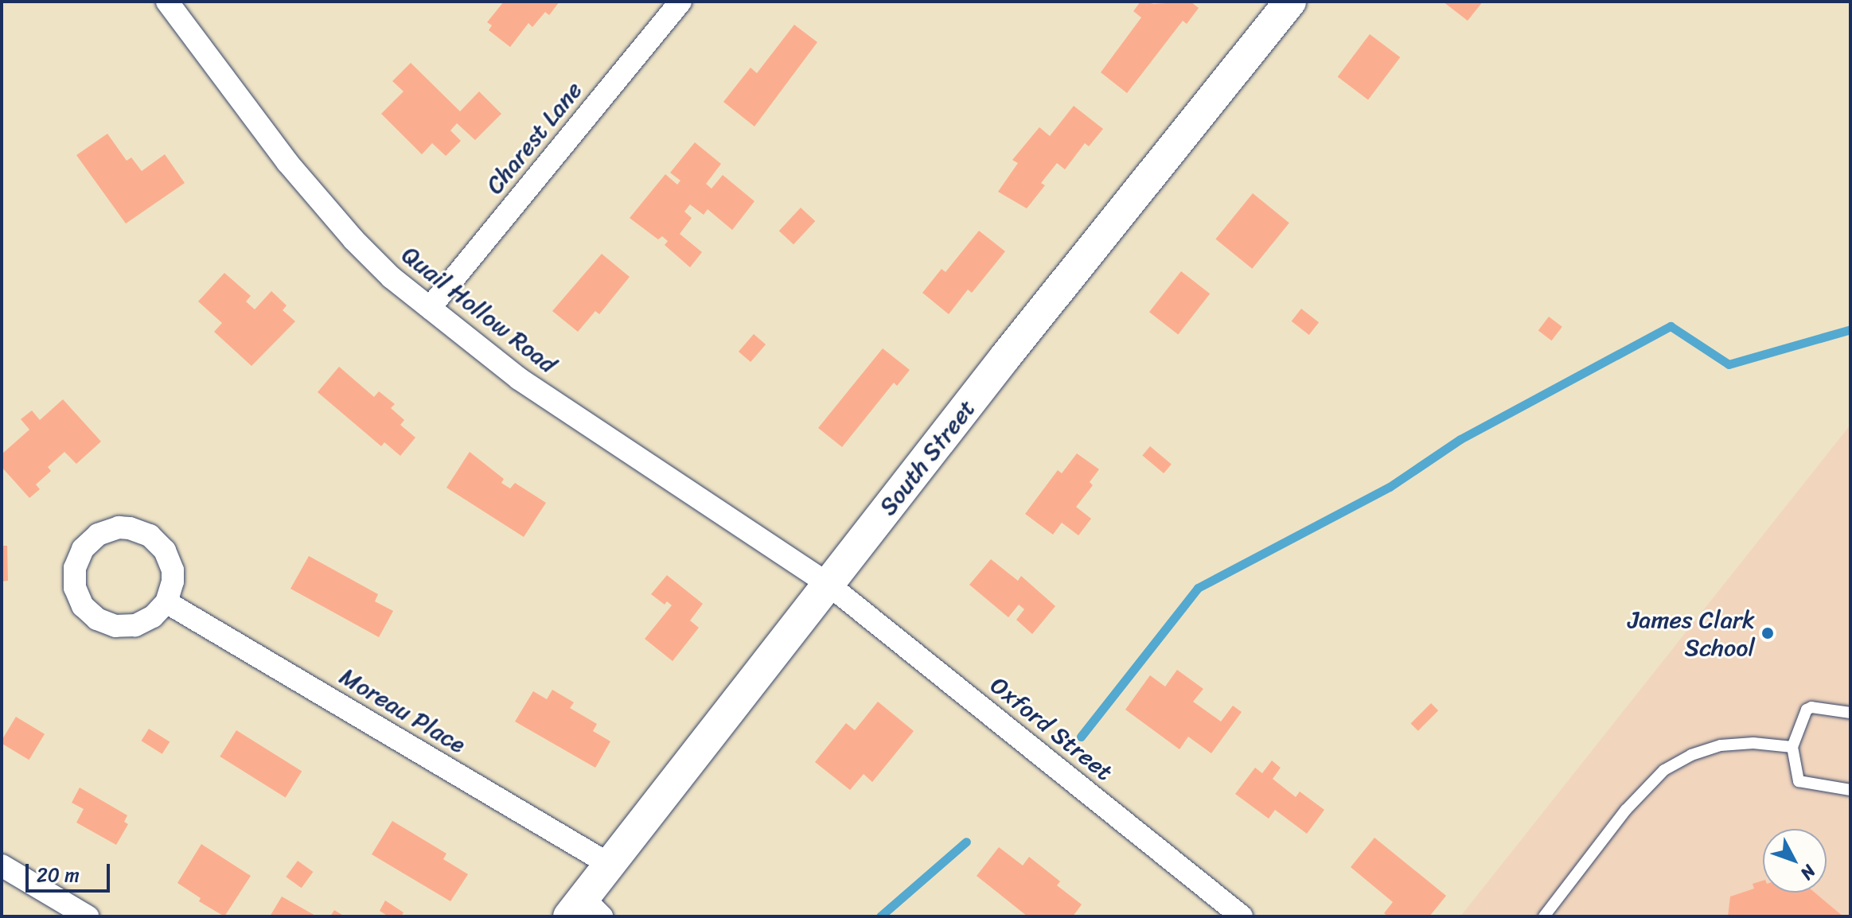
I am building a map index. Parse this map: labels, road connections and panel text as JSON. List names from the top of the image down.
{
  "streets": {
    "street": [
      "Charest Lane",
      "Quail Hollow Road",
      "South Street",
      "Moreau Place",
      "Oxford Street"
    ]
  },
  "crossings": [
    ["Charest Lane", "Quail Hollow Road"],
    ["Quail Hollow Road", "South Street"],
    ["Quail Hollow Road", "Oxford Street"],
    ["South Street", "Moreau Place"],
    ["South Street", "Oxford Street"]
  ],
  "places": ["James Clark School"],
  "scale_bar": "20 m",
  "north": "bottom right"
}
